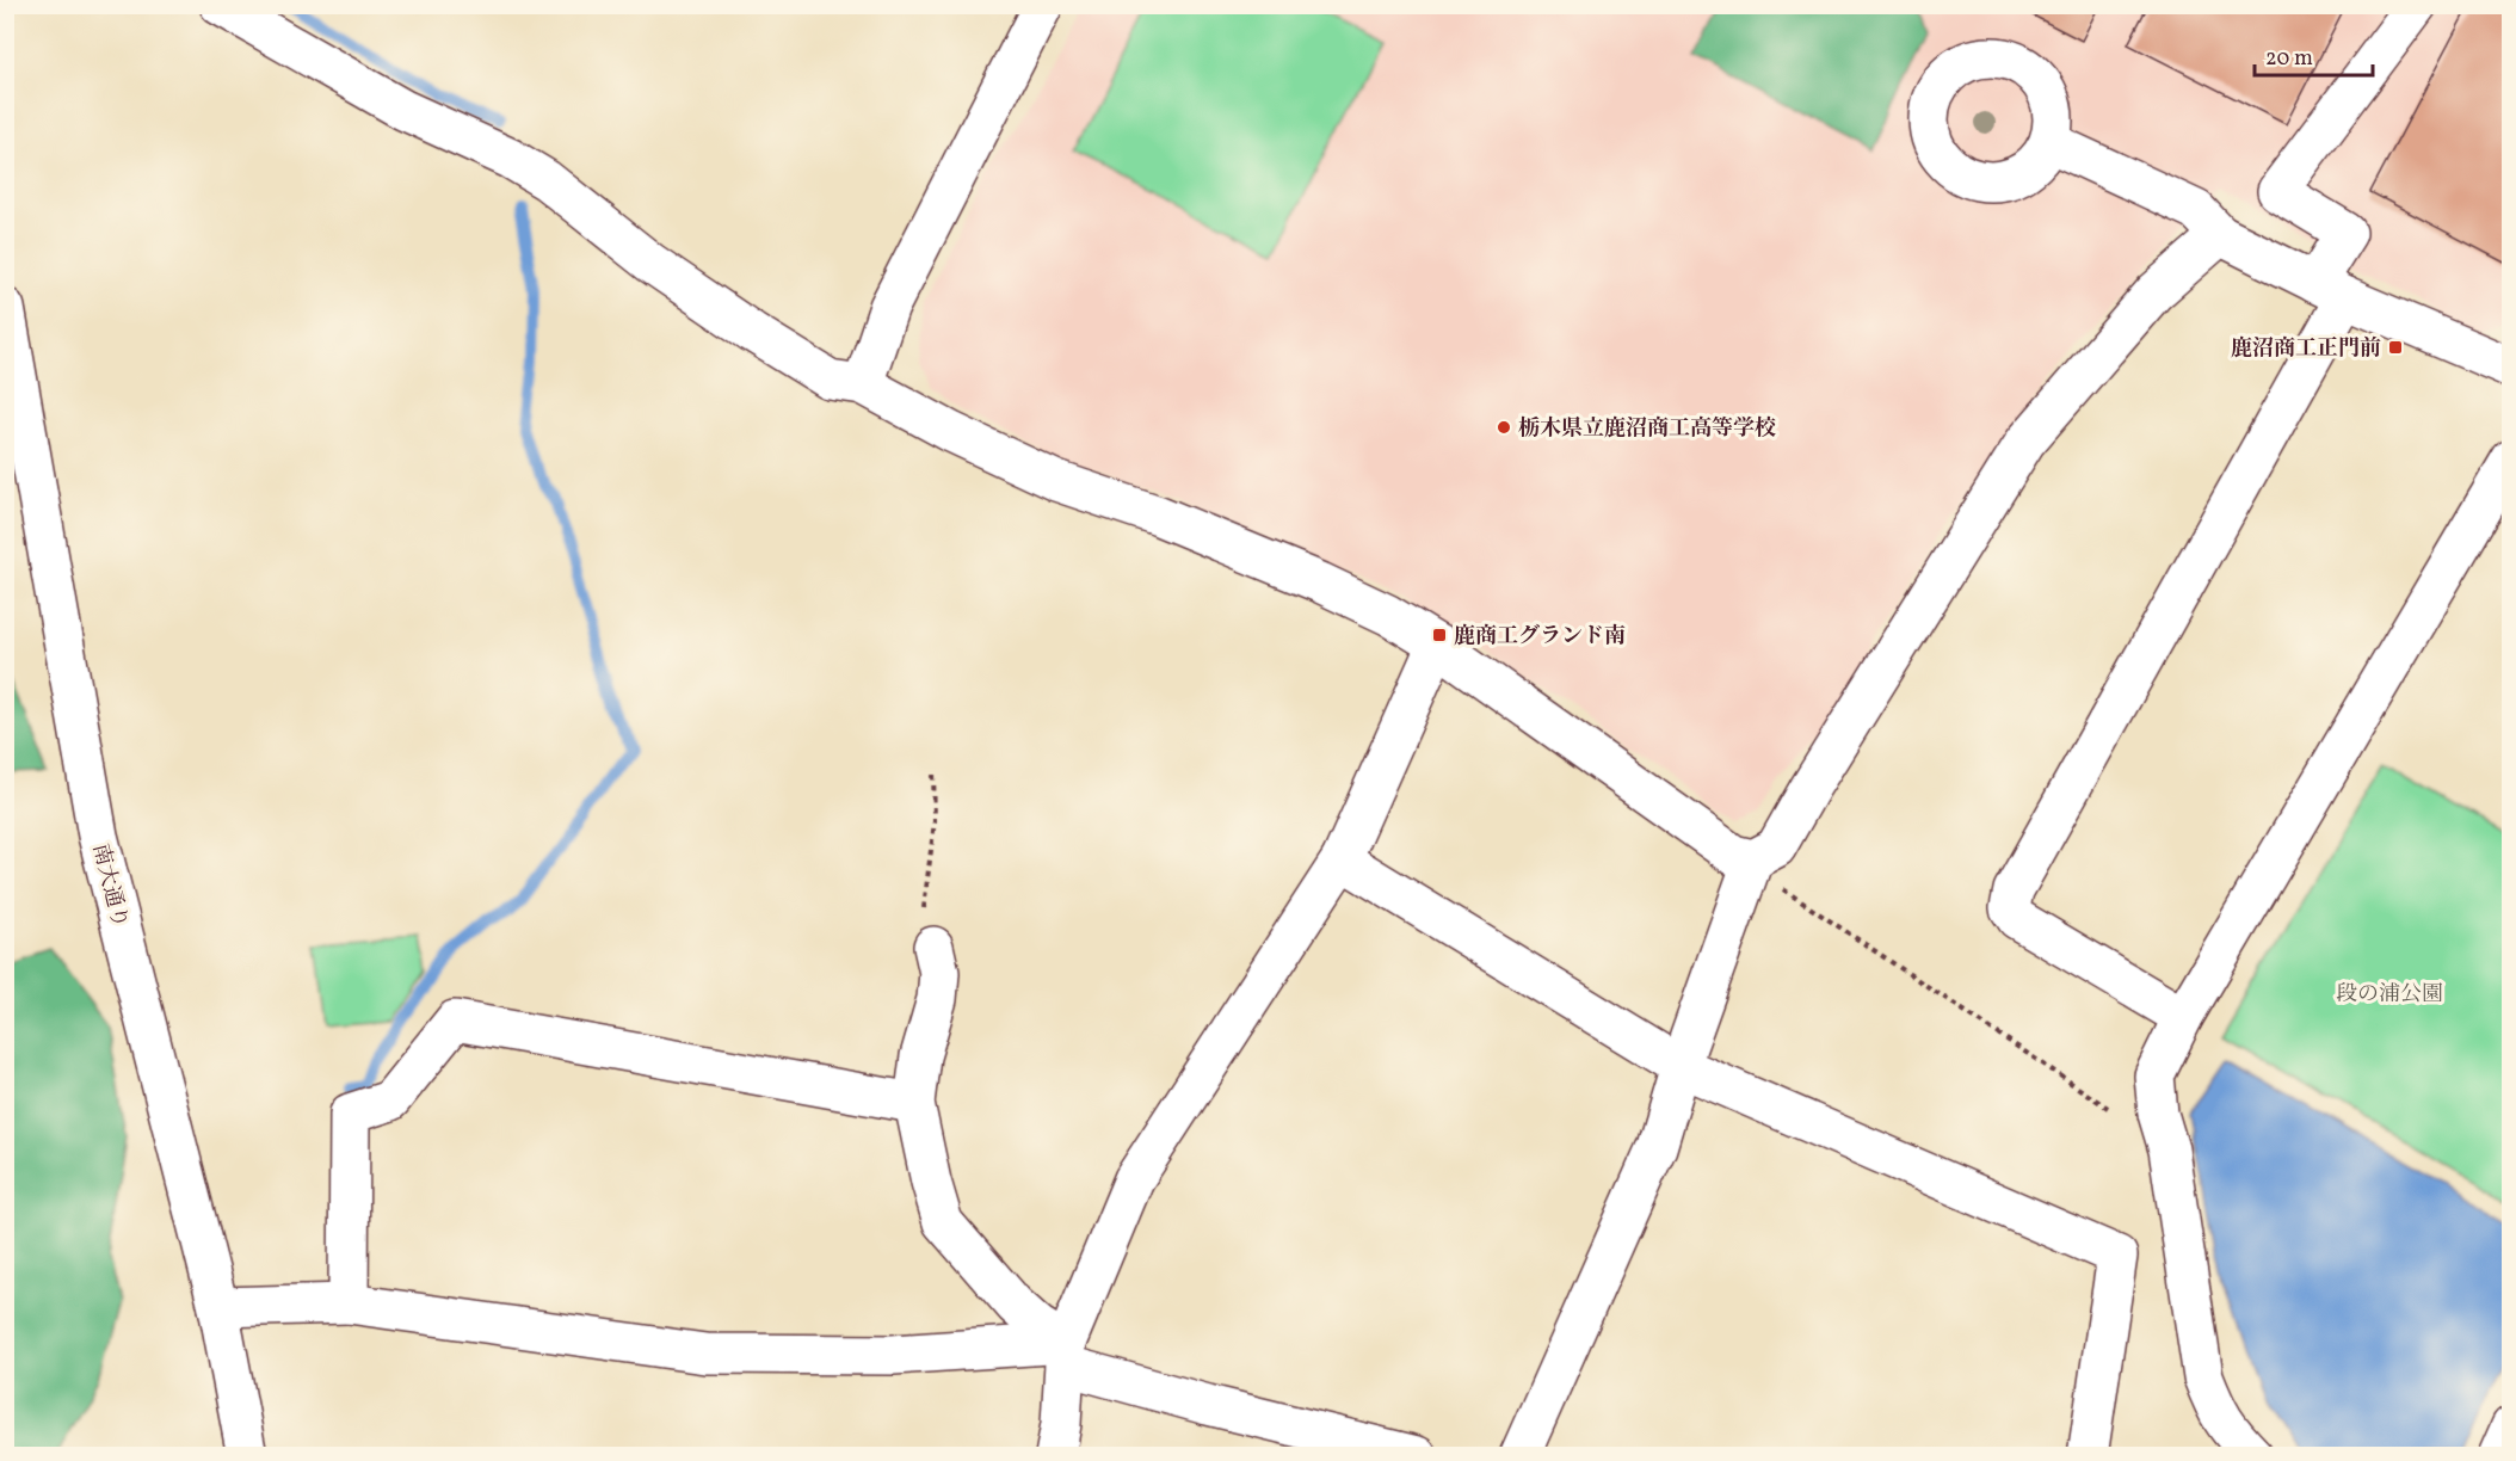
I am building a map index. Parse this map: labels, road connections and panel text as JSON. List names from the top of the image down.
{
  "streets": {
    "street": ["南大通り"]
  },
  "parks": ["段の浦公園"],
  "places": {
    "transit": ["鹿沼商工正門前", "鹿商工グランド南"],
    "other": ["栃木県立鹿沼商工高等学校"]
  },
  "scale_bar": "20 m"
}
